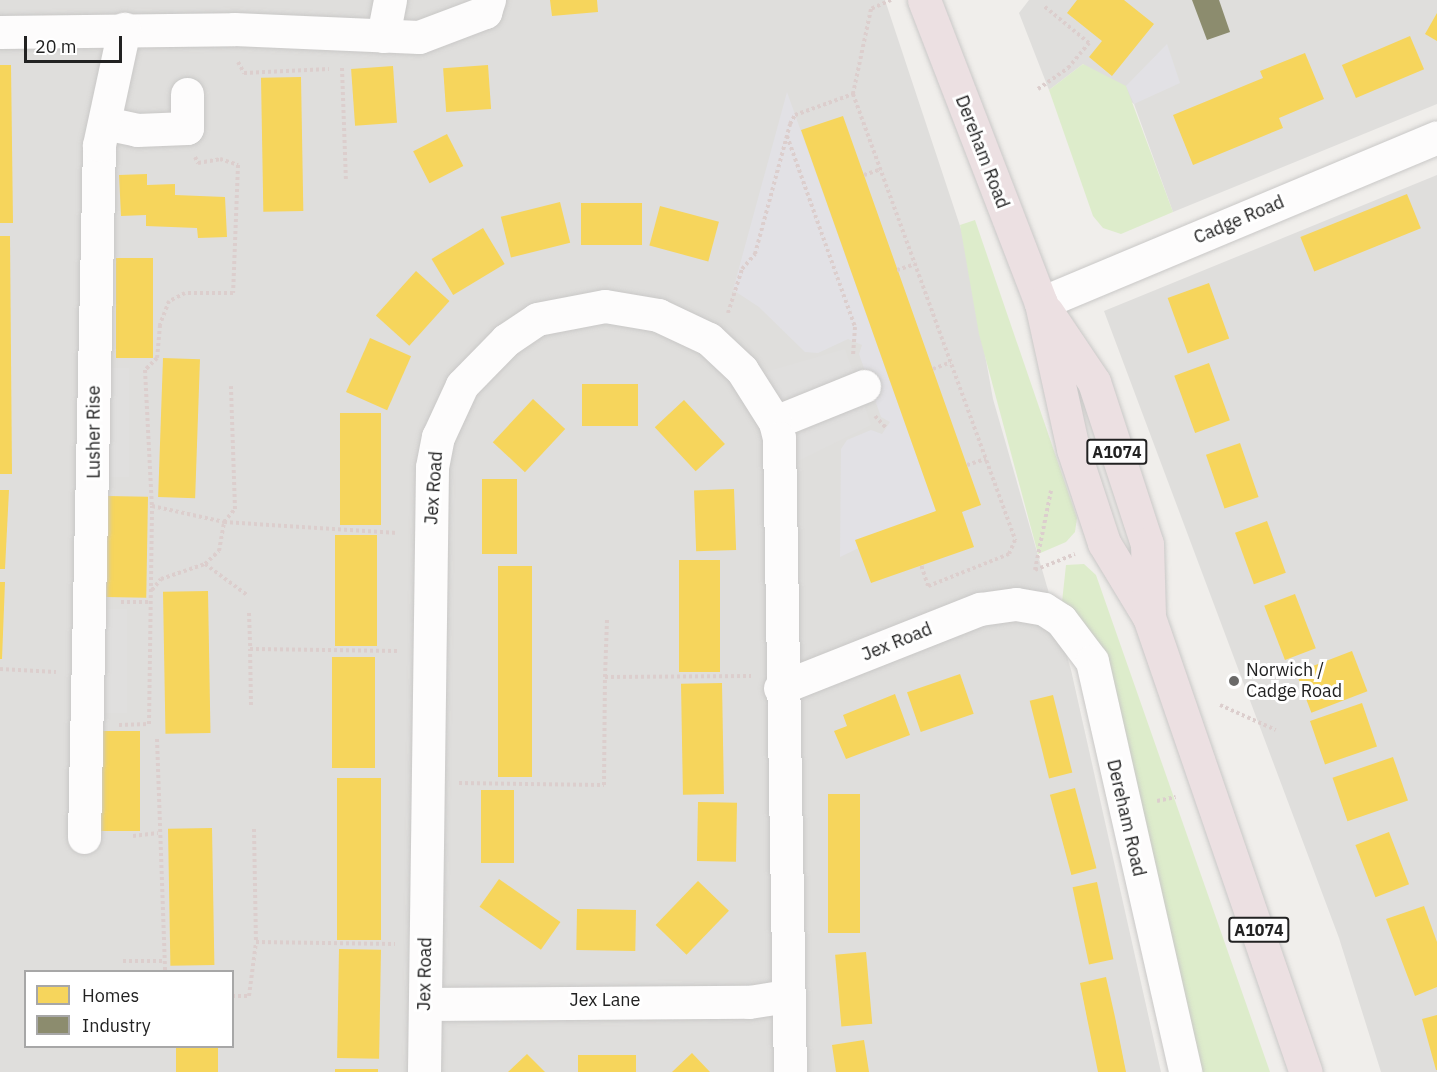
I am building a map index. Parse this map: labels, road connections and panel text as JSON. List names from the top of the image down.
{
  "streets": {
    "highway": ["Dereham Road", "A1074"],
    "street": [
      "Cadge Road",
      "Lusher Rise",
      "Jex Road",
      "Jex Lane"
    ]
  },
  "crossings": [
    ["Dereham Road", "Cadge Road"],
    ["Dereham Road", "Jex Road"],
    ["Jex Road", "Jex Lane"]
  ],
  "places": ["Norwich / Cadge Road"],
  "legend": ["Homes", "Industry"],
  "scale_bar": "20 m"
}
